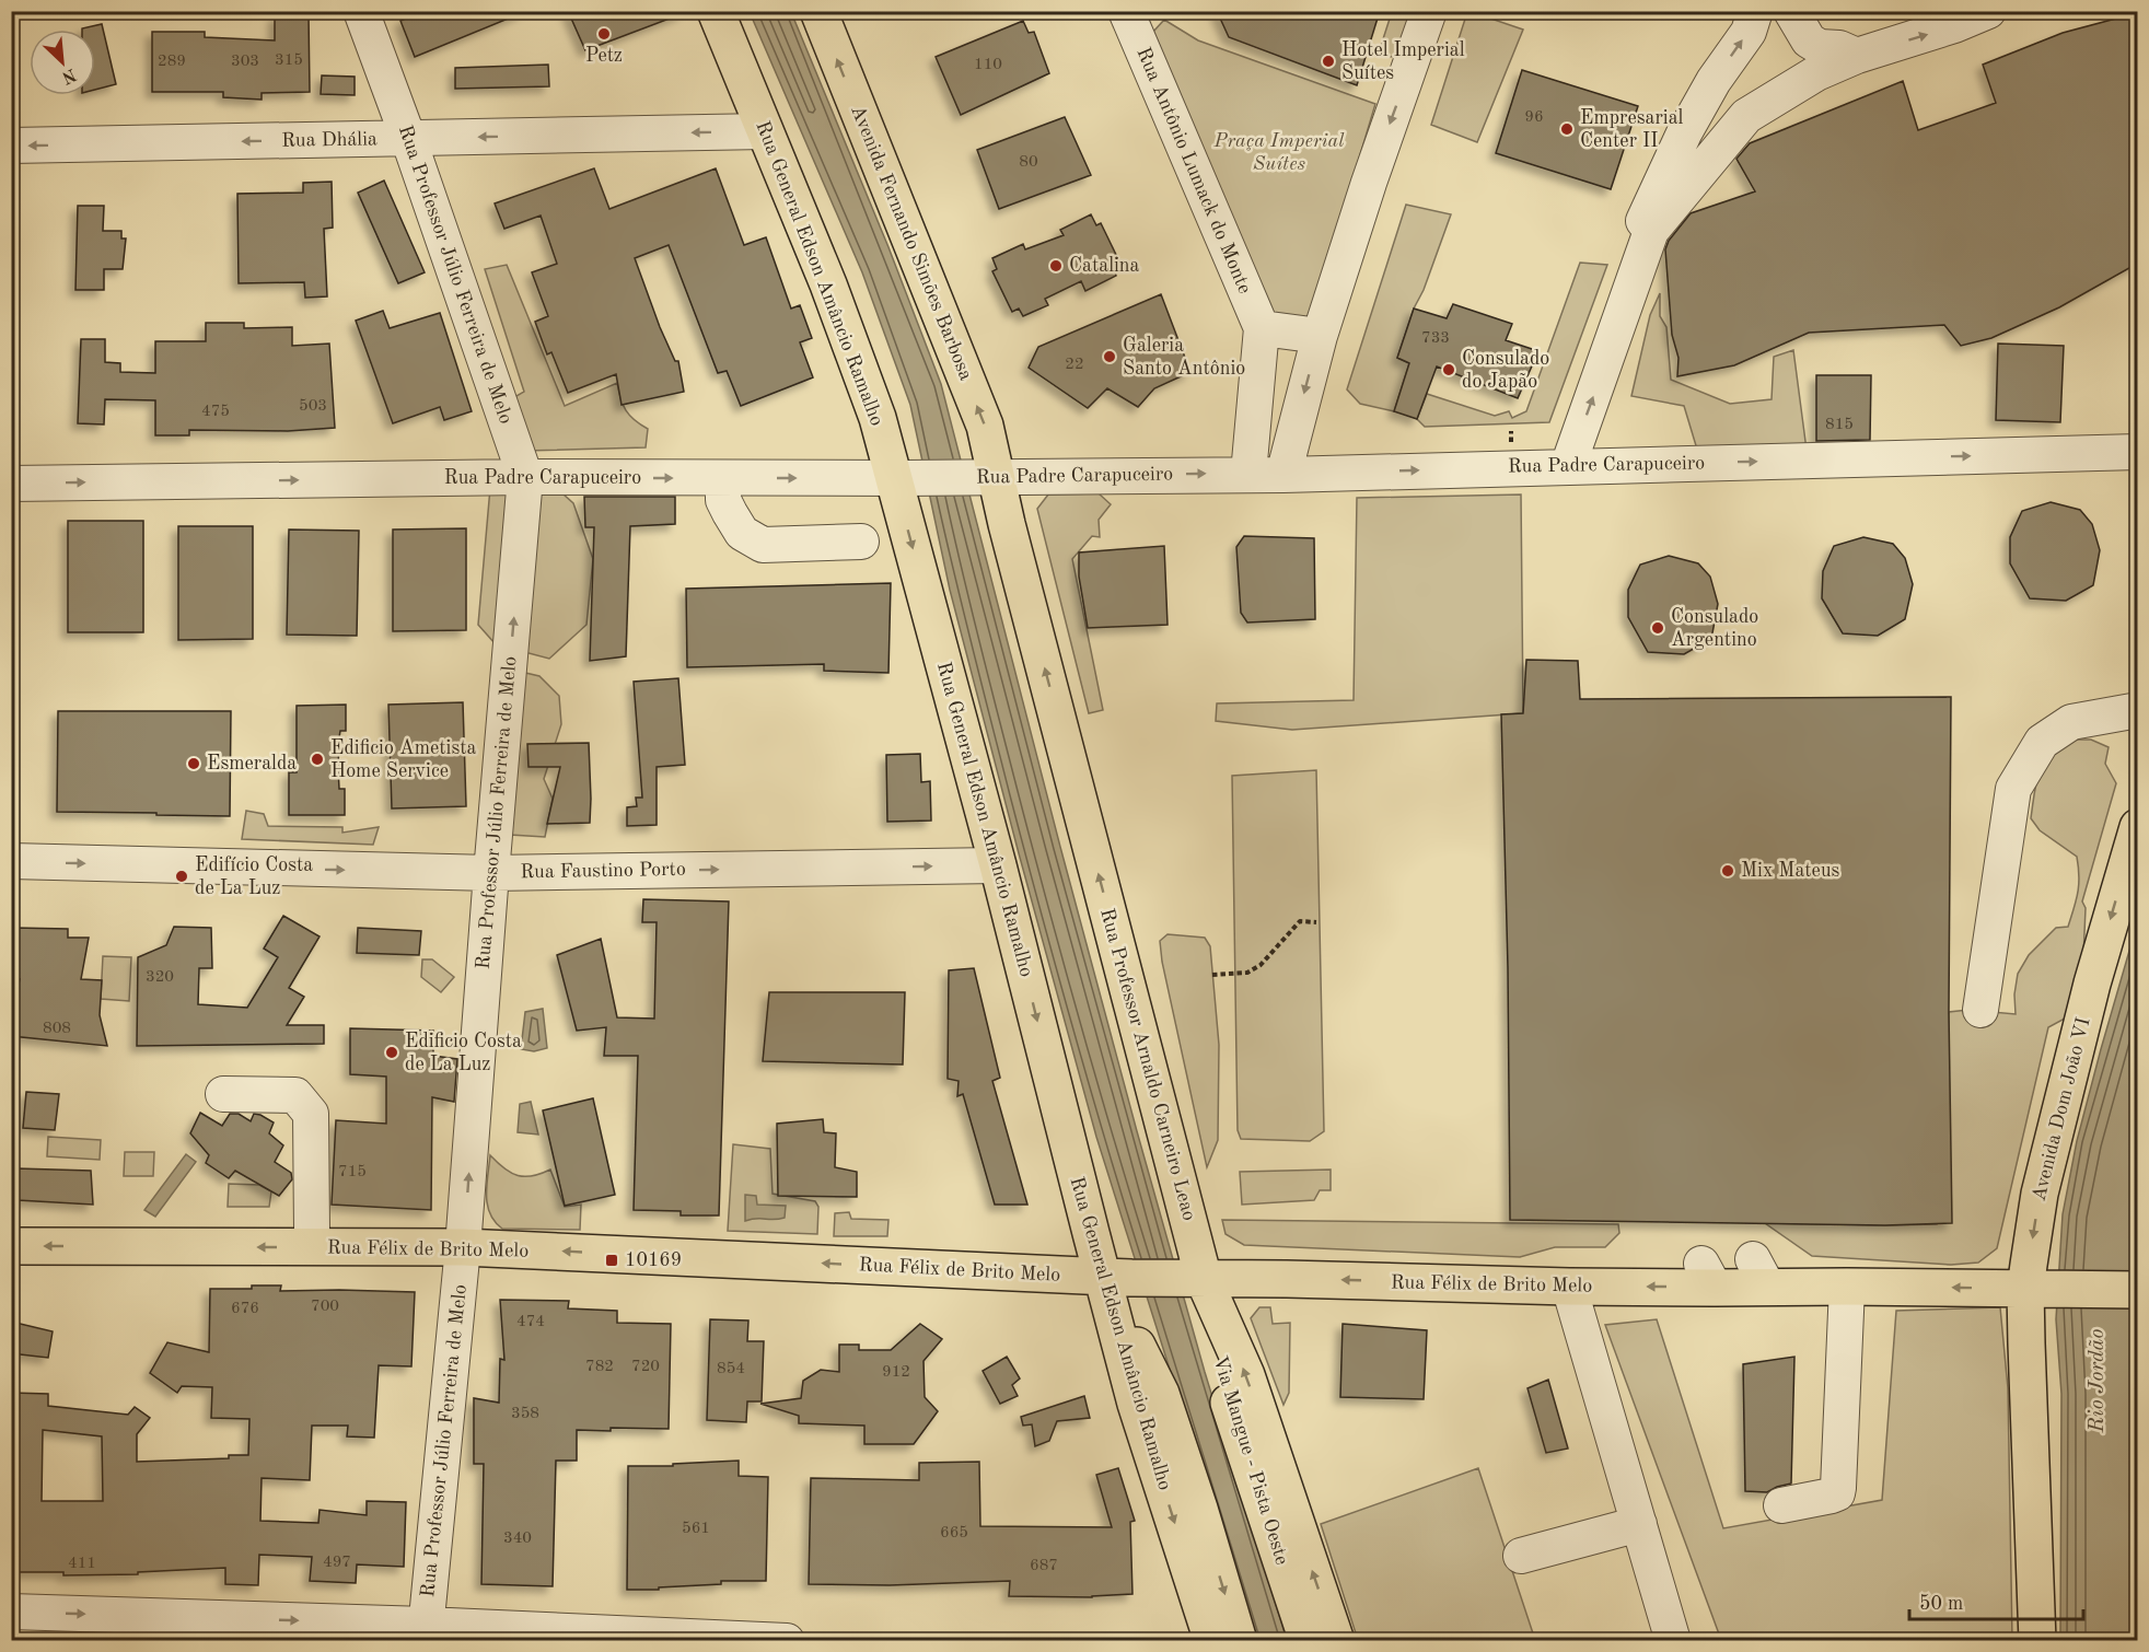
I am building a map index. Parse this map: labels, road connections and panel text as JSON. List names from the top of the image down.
{
  "streets": {
    "main road": [
      "Avenida Fernando Simões Barbosa",
      "Rua General Edson Amâncio Ramalho",
      "Rua Professor Arnaldo Carneiro Leao",
      "Avenida Dom João VI",
      "Rua Félix de Brito Melo",
      "Via Mangue - Pista Oeste"
    ],
    "street": [
      "Rua Dhália",
      "Rua Antônio Lumack do Monte",
      "Rua Professor Júlio Ferreira de Melo",
      "Rua Padre Carapuceiro",
      "Rua Faustino Porto"
    ]
  },
  "crossings": [
    ["Rua Dhália", "Rua General Edson Amâncio Ramalho"],
    ["Rua Dhália", "Rua Professor Júlio Ferreira de Melo"],
    ["Rua Antônio Lumack do Monte", "Rua Padre Carapuceiro"],
    ["Avenida Fernando Simões Barbosa", "Rua Padre Carapuceiro"],
    ["Avenida Fernando Simões Barbosa", "Rua Professor Arnaldo Carneiro Leao"],
    ["Rua General Edson Amâncio Ramalho", "Rua Padre Carapuceiro"],
    ["Rua General Edson Amâncio Ramalho", "Rua Faustino Porto"],
    ["Rua General Edson Amâncio Ramalho", "Rua Félix de Brito Melo"],
    ["Rua Professor Júlio Ferreira de Melo", "Rua Padre Carapuceiro"],
    ["Rua Professor Júlio Ferreira de Melo", "Rua Faustino Porto"],
    ["Rua Professor Júlio Ferreira de Melo", "Rua Félix de Brito Melo"],
    ["Rua Padre Carapuceiro", "Rua Professor Arnaldo Carneiro Leao"],
    ["Rua Professor Arnaldo Carneiro Leao", "Rua Félix de Brito Melo"],
    ["Rua Professor Arnaldo Carneiro Leao", "Via Mangue - Pista Oeste"],
    ["Avenida Dom João VI", "Rua Félix de Brito Melo"],
    ["Rua Félix de Brito Melo", "Via Mangue - Pista Oeste"]
  ],
  "one_way": [
    "Rua Dhália",
    "Avenida Fernando Simões Barbosa",
    "Rua Professor Júlio Ferreira de Melo",
    "Rua Padre Carapuceiro",
    "Rua Faustino Porto",
    "Avenida Dom João VI",
    "Rua Félix de Brito Melo"
  ],
  "water": ["Rio Jordão"],
  "parks": ["Praça Imperial Suítes"],
  "places": {
    "other": [
      "Petz",
      "Hotel Imperial Suítes",
      "Empresarial Center II",
      "Catalina",
      "Galeria Santo Antônio",
      "Consulado do Japão",
      "Consulado Argentino",
      "Edificio Ametista Home Service",
      "Esmeralda",
      "Mix Mateus",
      "Edifício Costa de La Luz",
      "Edificio Costa de La Luz"
    ],
    "transit": ["10169"]
  },
  "house_numbers": [
    "315",
    "289",
    "303",
    "110",
    "96",
    "80",
    "733",
    "22",
    "503",
    "475",
    "815",
    "320",
    "808",
    "715",
    "700",
    "676",
    "474",
    "782",
    "720",
    "854",
    "912",
    "358",
    "561",
    "665",
    "340",
    "497",
    "411",
    "687"
  ],
  "scale_bar": "50 m",
  "north": "bottom right"
}
